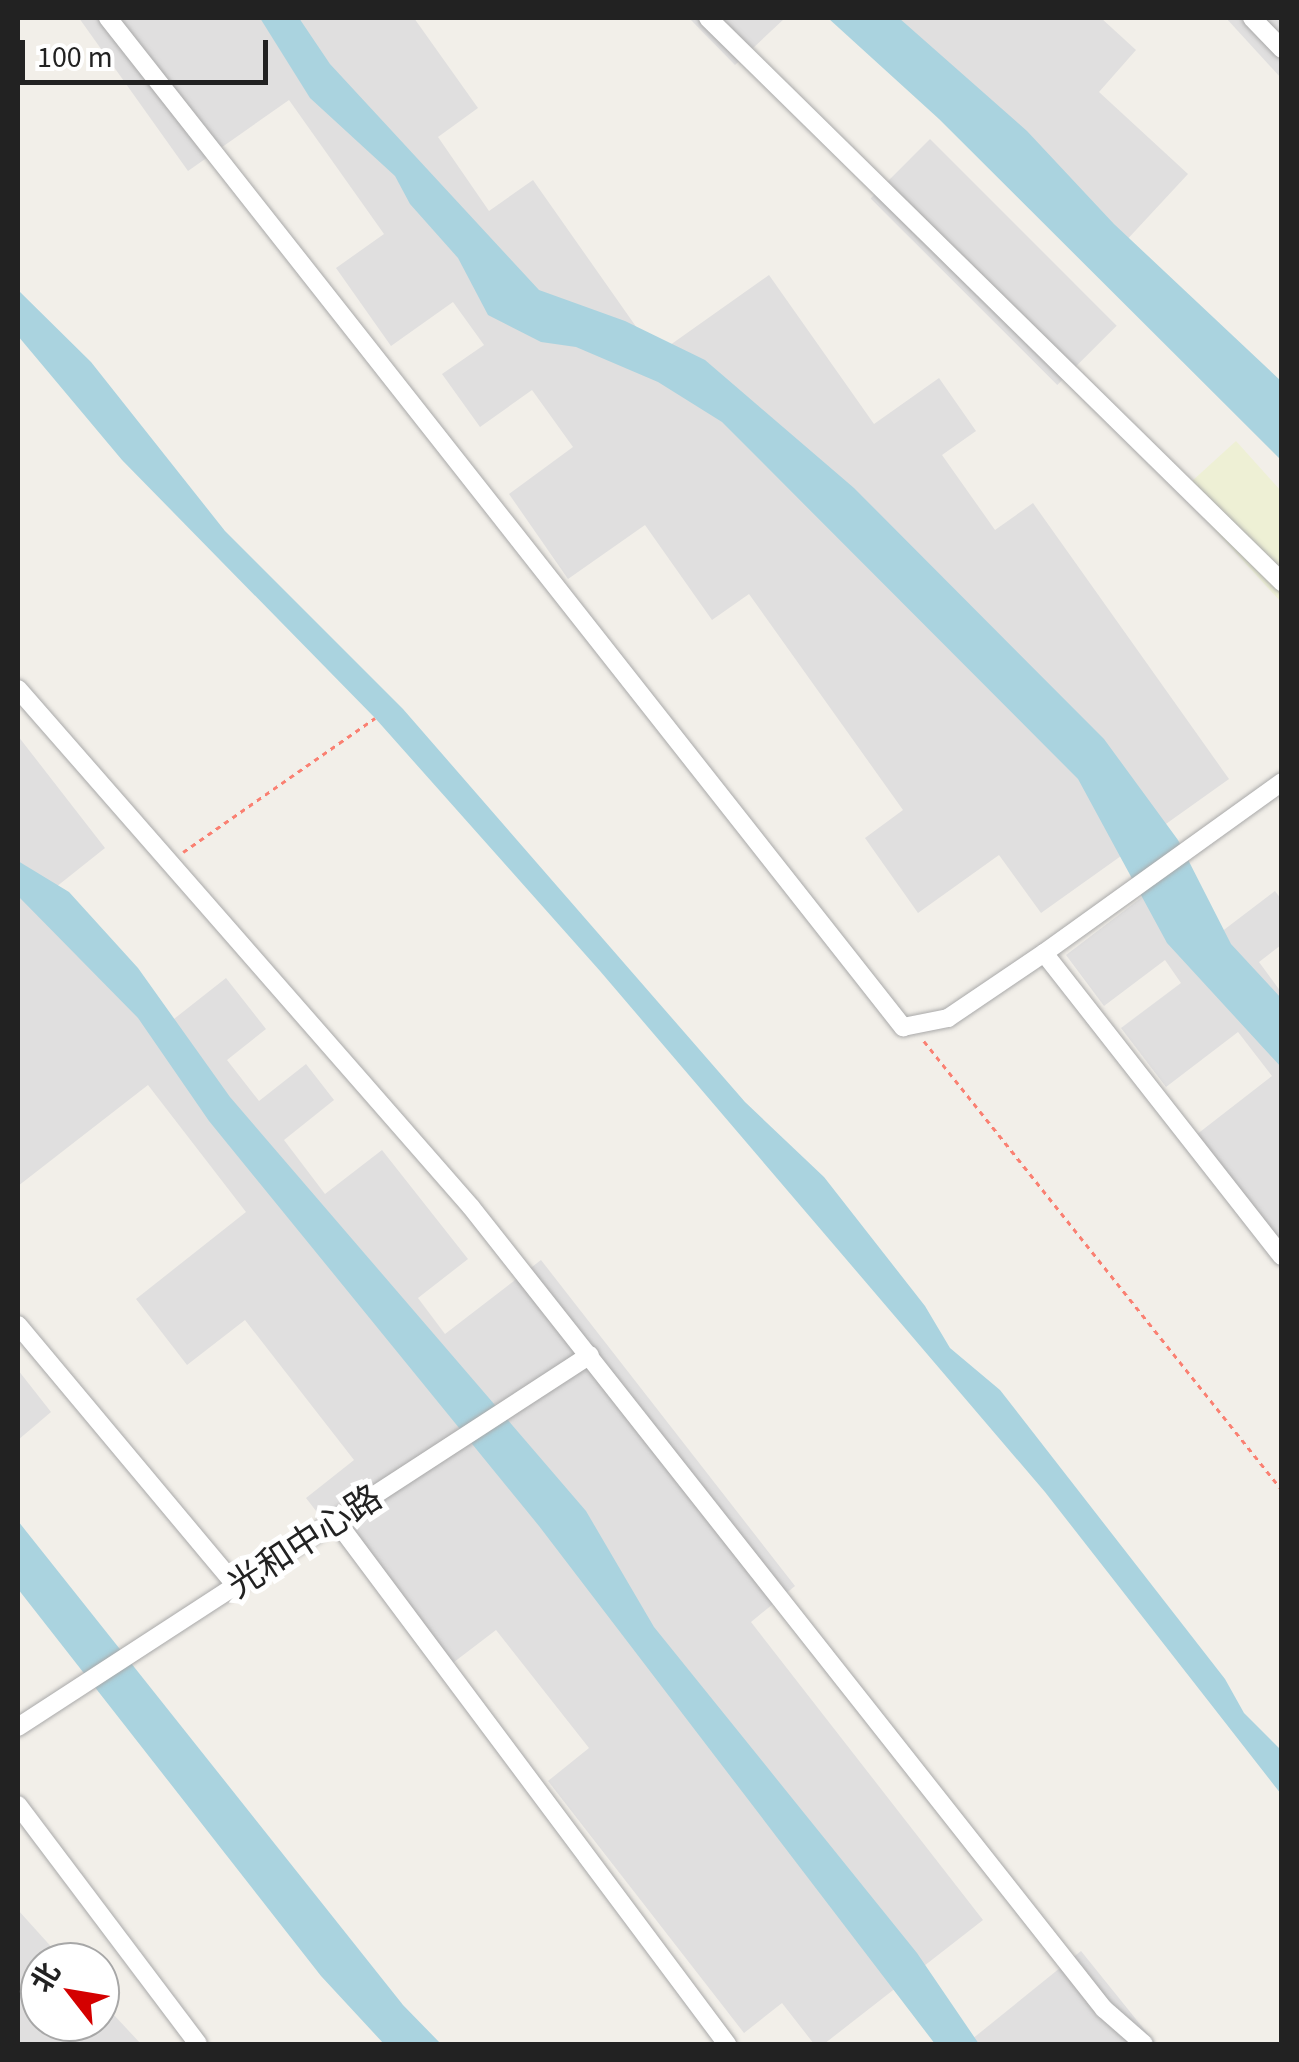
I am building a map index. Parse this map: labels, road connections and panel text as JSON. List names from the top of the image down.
{
  "streets": {
    "street": ["光和中心路"]
  },
  "scale_bar": "100 m",
  "north": "top left"
}
